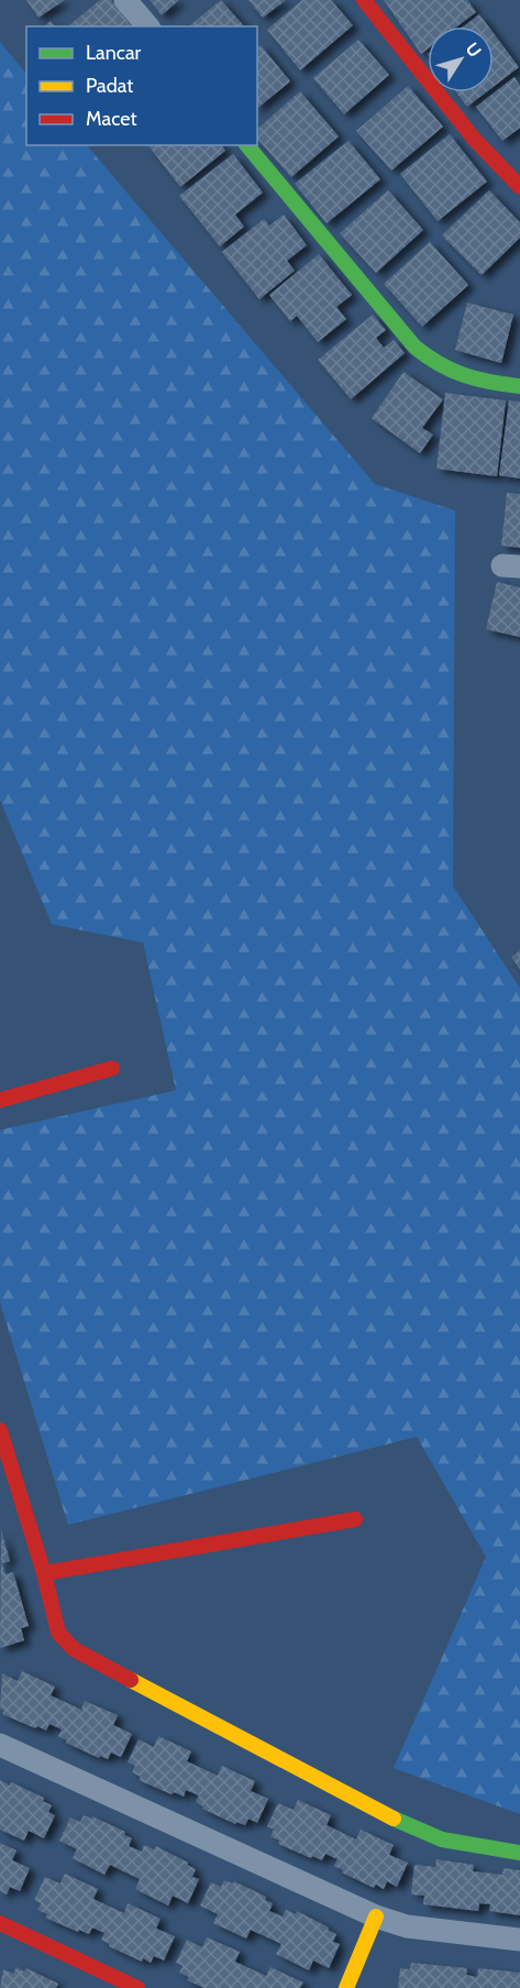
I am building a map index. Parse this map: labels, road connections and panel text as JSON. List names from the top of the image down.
{
  "legend": ["Lancar", "Padat", "Macet"],
  "north": "top right"
}
